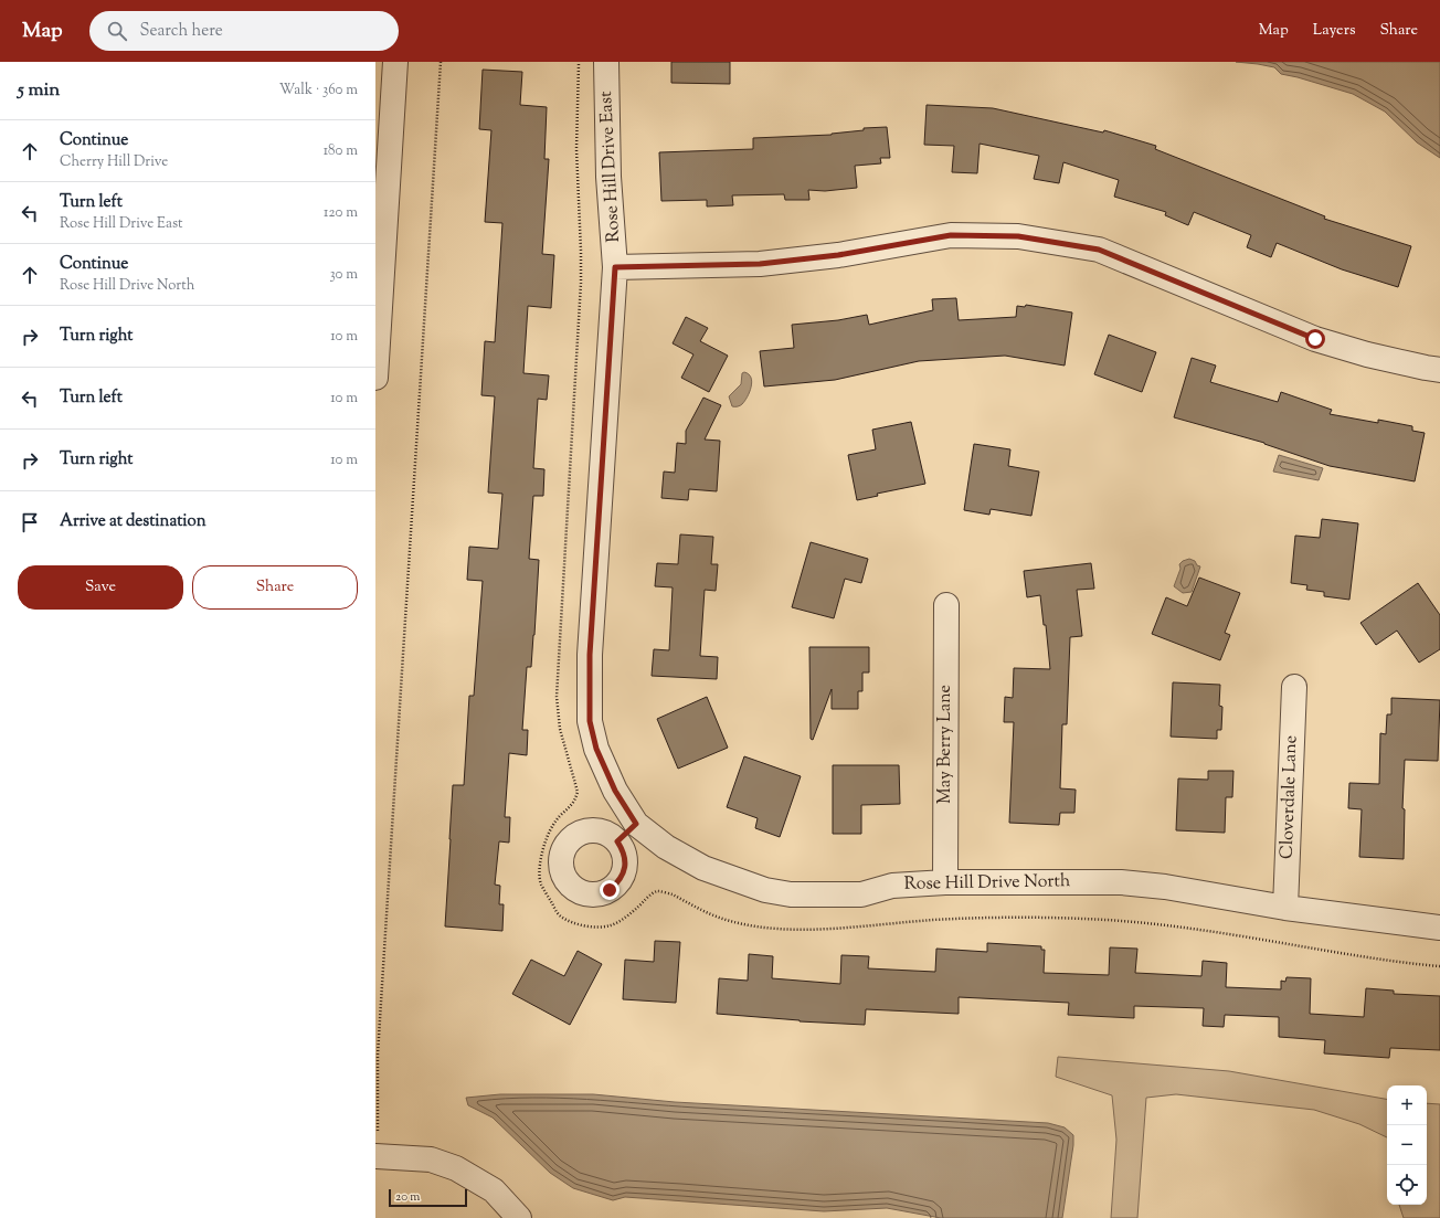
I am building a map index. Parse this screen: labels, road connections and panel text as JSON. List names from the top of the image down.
{
  "streets": {
    "street": [
      "Rose Hill Drive East",
      "May Berry Lane",
      "Cloverdale Lane",
      "Rose Hill Drive North"
    ]
  },
  "crossings": [
    ["Rose Hill Drive East", "Rose Hill Drive North"],
    ["May Berry Lane", "Rose Hill Drive North"],
    ["Cloverdale Lane", "Rose Hill Drive North"]
  ],
  "scale_bar": "20 m",
  "page": {
    "header": "Map",
    "search": "Search here",
    "nav": ["Map", "Layers", "Share"],
    "heading": ["5 min", "Walk · 360 m"],
    "list": [
      ["Continue", "Cherry Hill Drive", "180 m"],
      ["Turn left", "Rose Hill Drive East", "120 m"],
      ["Continue", "Rose Hill Drive North", "30 m"],
      ["Turn right", "10 m"],
      ["Turn left", "10 m"],
      ["Turn right", "10 m"],
      "Arrive at destination"
    ],
    "buttons": ["Save", "Share"],
    "map_buttons": ["+", "−"],
    "scale": "20 m"
  }
}
